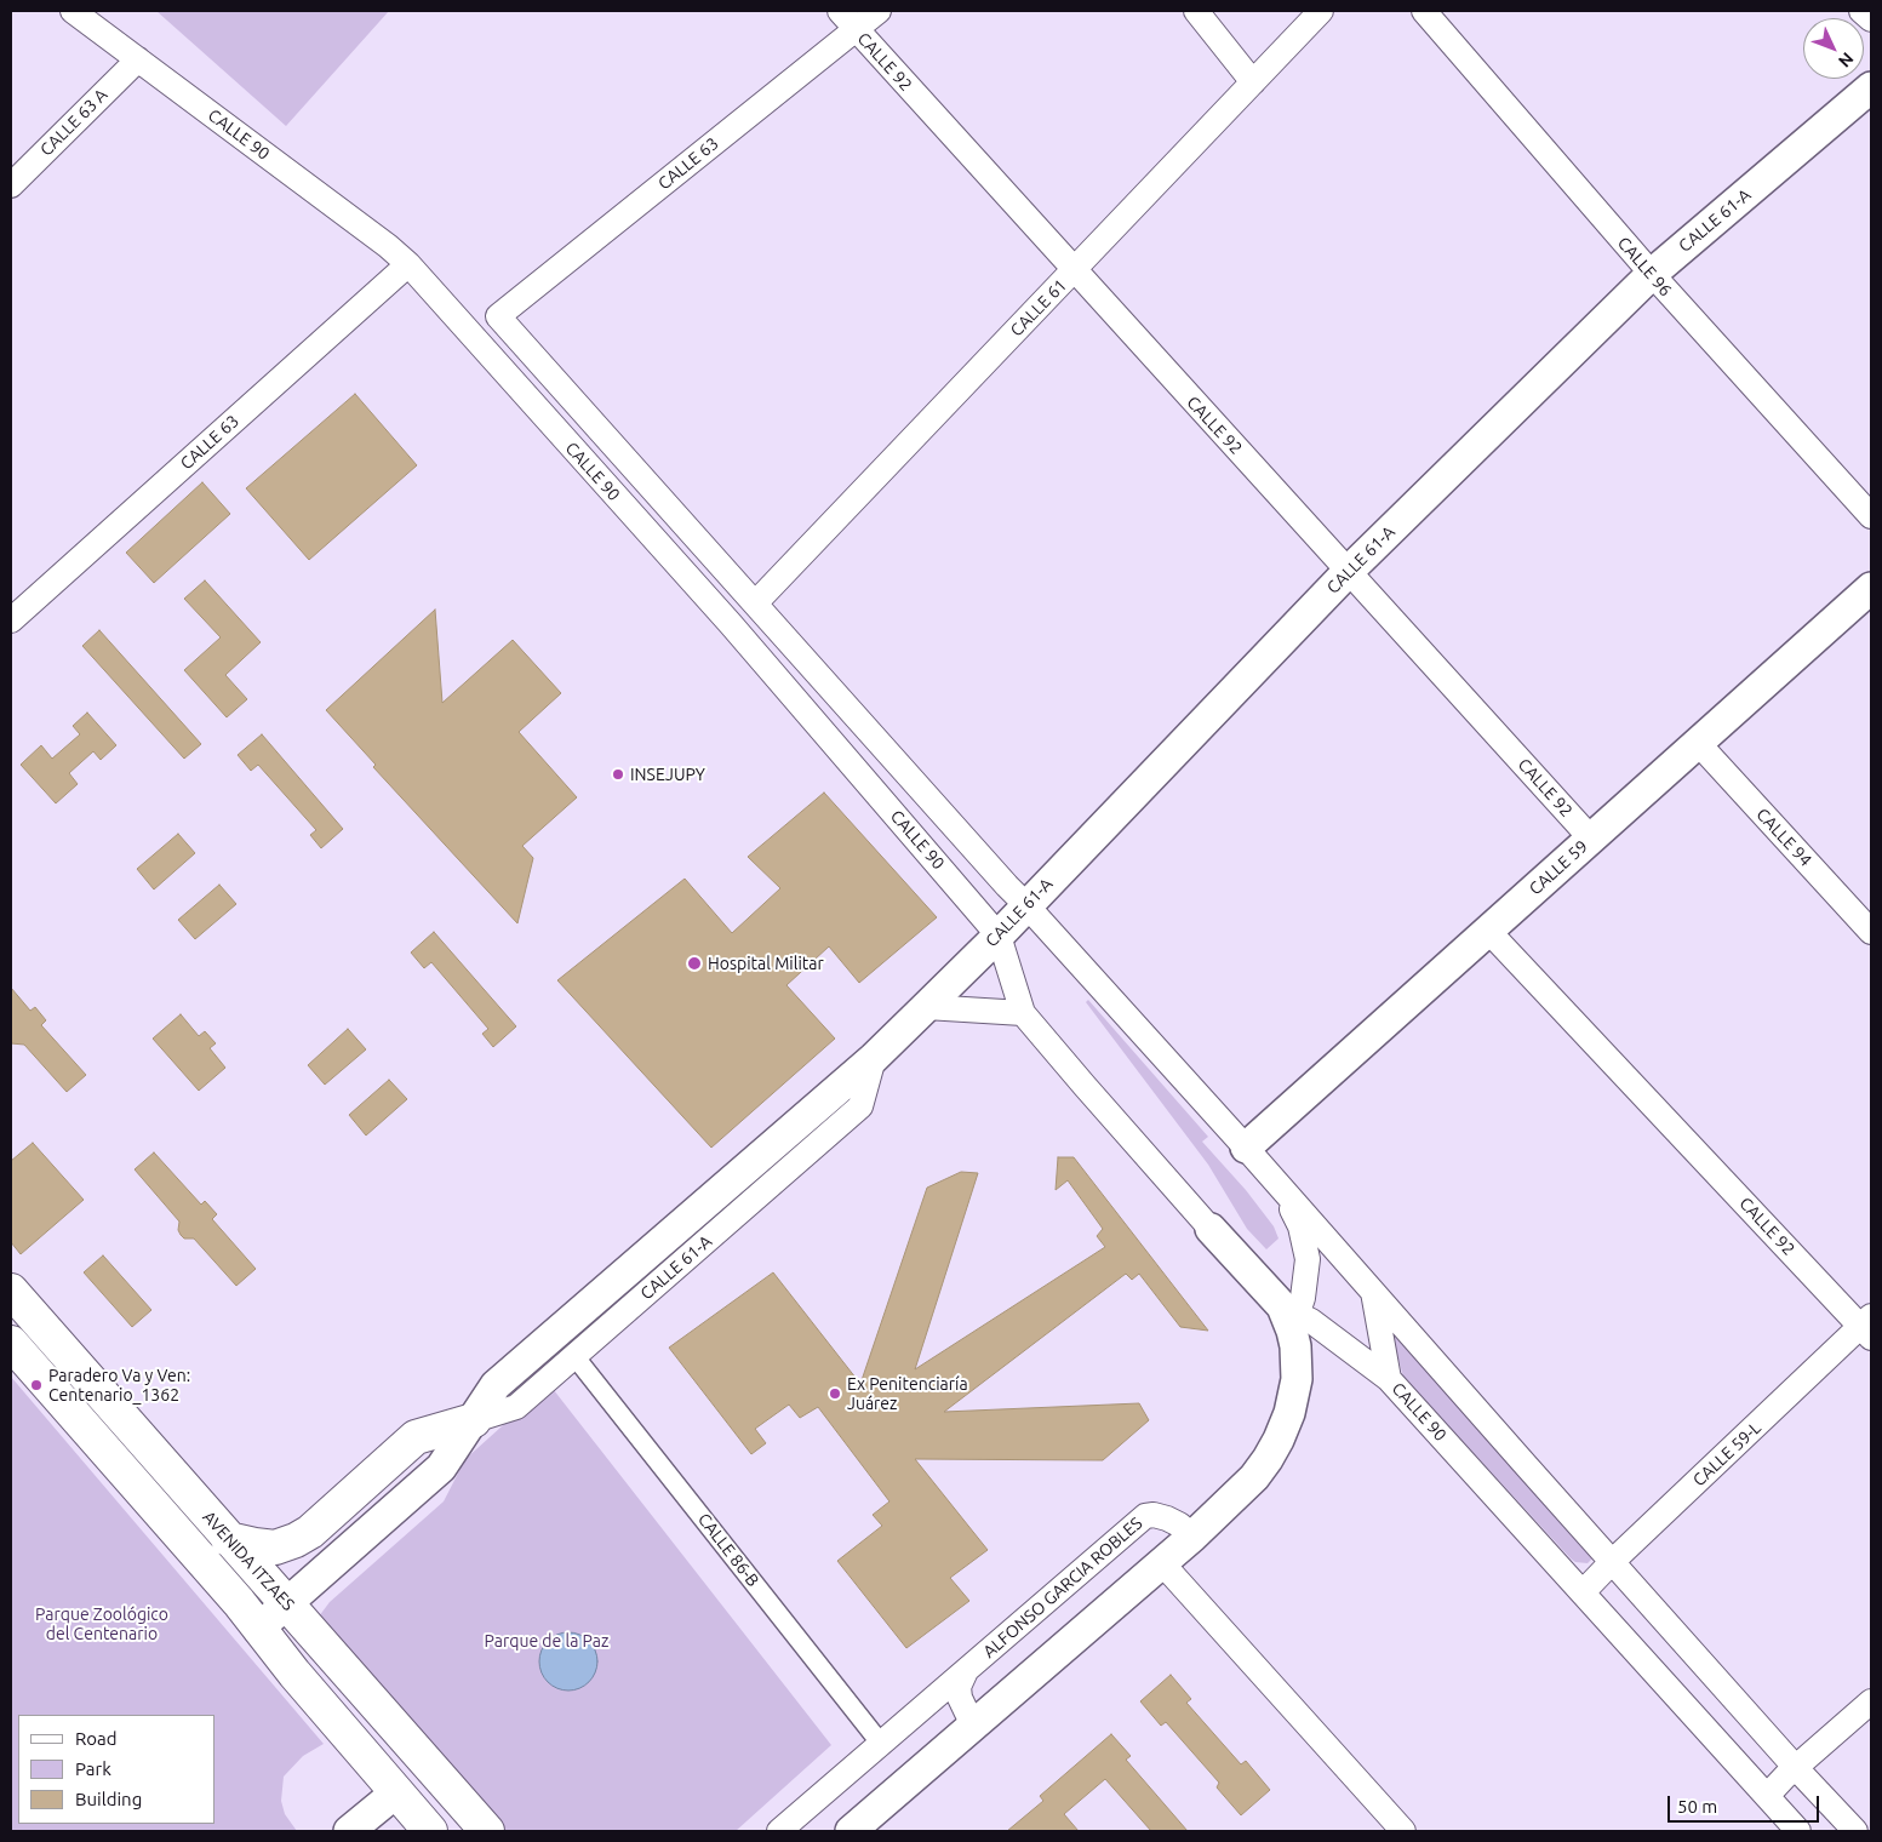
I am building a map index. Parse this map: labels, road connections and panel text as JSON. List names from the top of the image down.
{
  "streets": {
    "main road": ["AVENIDA ITZAES"],
    "street": [
      "CALLE 92",
      "CALLE 63 A",
      "CALLE 90",
      "CALLE 63",
      "CALLE 61-A",
      "CALLE 96",
      "CALLE 61",
      "CALLE 94",
      "CALLE 59",
      "CALLE 59-L",
      "CALLE 86-B",
      "ALFONSO GARCIA ROBLES"
    ]
  },
  "crossings": [
    ["CALLE 92", "CALLE 63"],
    ["CALLE 92", "CALLE 61-A"],
    ["CALLE 92", "CALLE 61"],
    ["CALLE 92", "CALLE 59"],
    ["CALLE 92", "CALLE 59-L"],
    ["CALLE 63 A", "CALLE 90"],
    ["CALLE 90", "CALLE 63"],
    ["CALLE 90", "CALLE 61-A"],
    ["CALLE 90", "CALLE 61"],
    ["CALLE 90", "CALLE 59"],
    ["CALLE 90", "CALLE 59-L"],
    ["CALLE 61-A", "CALLE 96"],
    ["CALLE 61-A", "CALLE 86-B"],
    ["CALLE 61-A", "AVENIDA ITZAES"],
    ["CALLE 94", "CALLE 59"],
    ["CALLE 86-B", "ALFONSO GARCIA ROBLES"]
  ],
  "parks": ["Parque Zoológico del Centenario", "Parque de la Paz"],
  "places": [
    "INSEJUPY",
    "Hospital Militar",
    "Paradero Va y Ven: Centenario_1362",
    "Ex Penitenciaría Juárez"
  ],
  "legend": ["Road", "Park", "Building"],
  "scale_bar": "50 m",
  "north": "bottom right"
}
